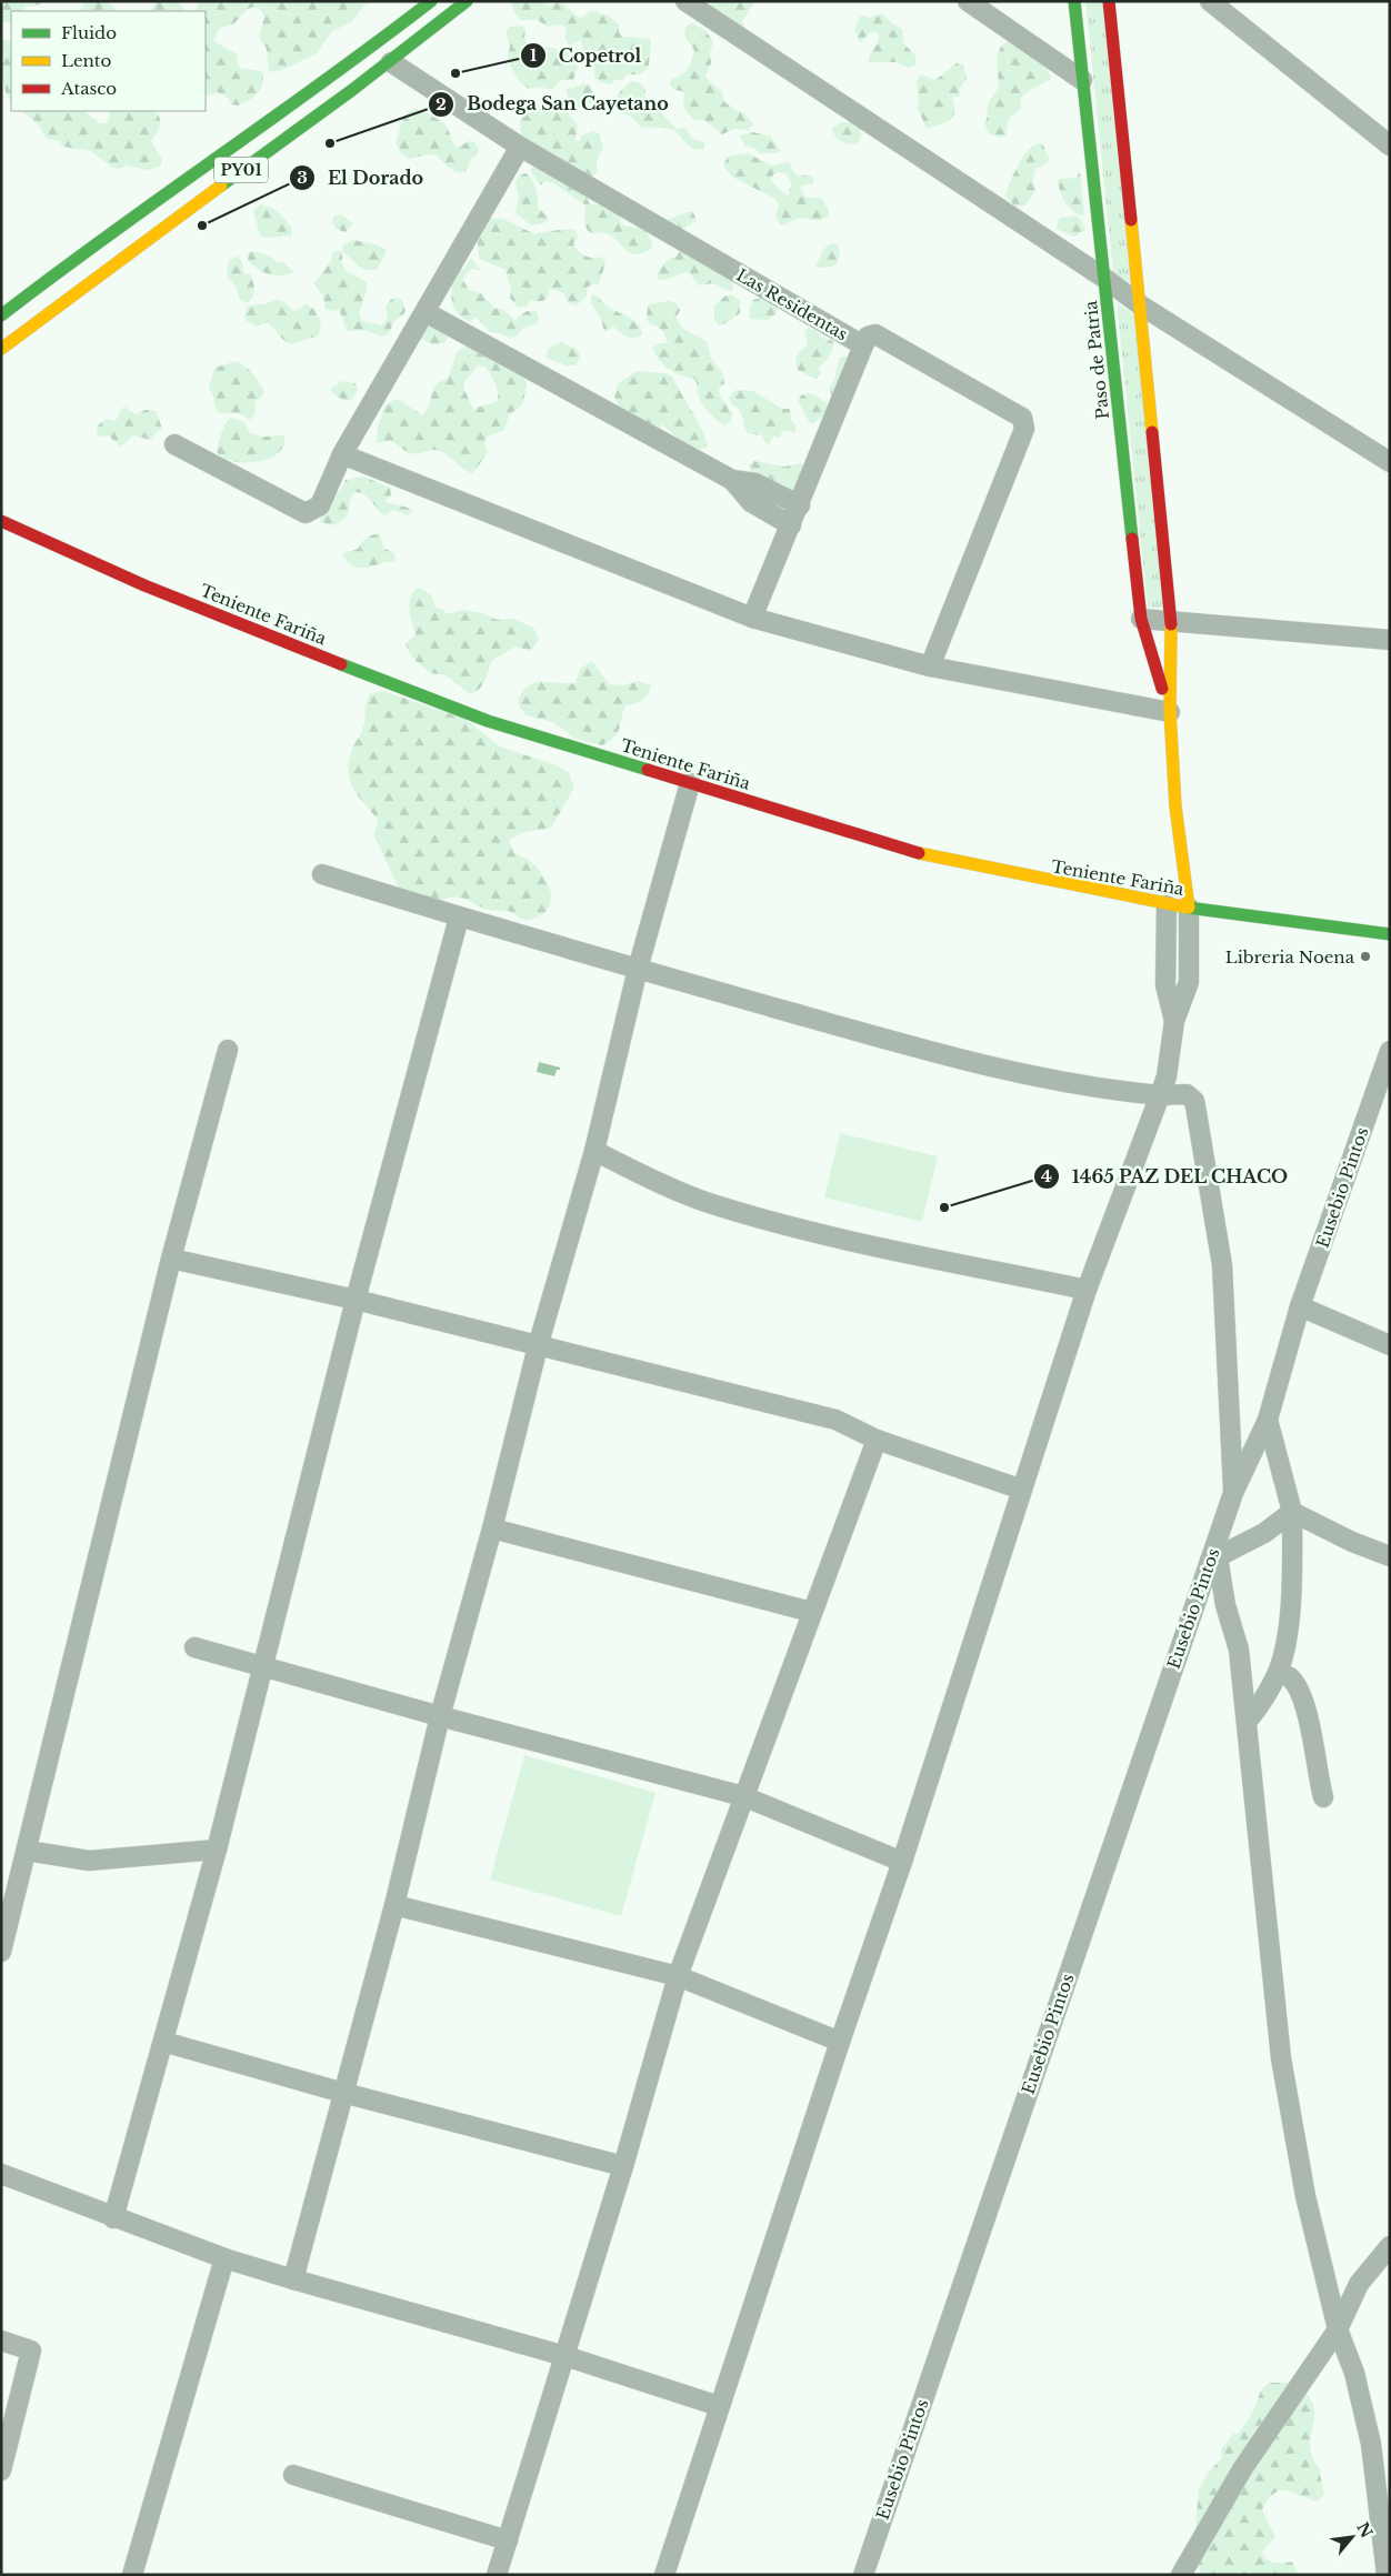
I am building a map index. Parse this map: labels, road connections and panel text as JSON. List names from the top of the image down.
{
  "streets": {
    "main road": ["PY01", "Paso de Patria", "Teniente Fariña"],
    "street": ["Las Residentas", "Eusebio Pintos"]
  },
  "crossings": [
    ["PY01", "Las Residentas"],
    ["Paso de Patria", "Teniente Fariña"]
  ],
  "places": [
    "Copetrol",
    "Bodega San Cayetano",
    "El Dorado",
    "Libreria Noena",
    "1465 PAZ DEL CHACO"
  ],
  "legend": ["Fluido", "Lento", "Atasco"],
  "north": "top right"
}
